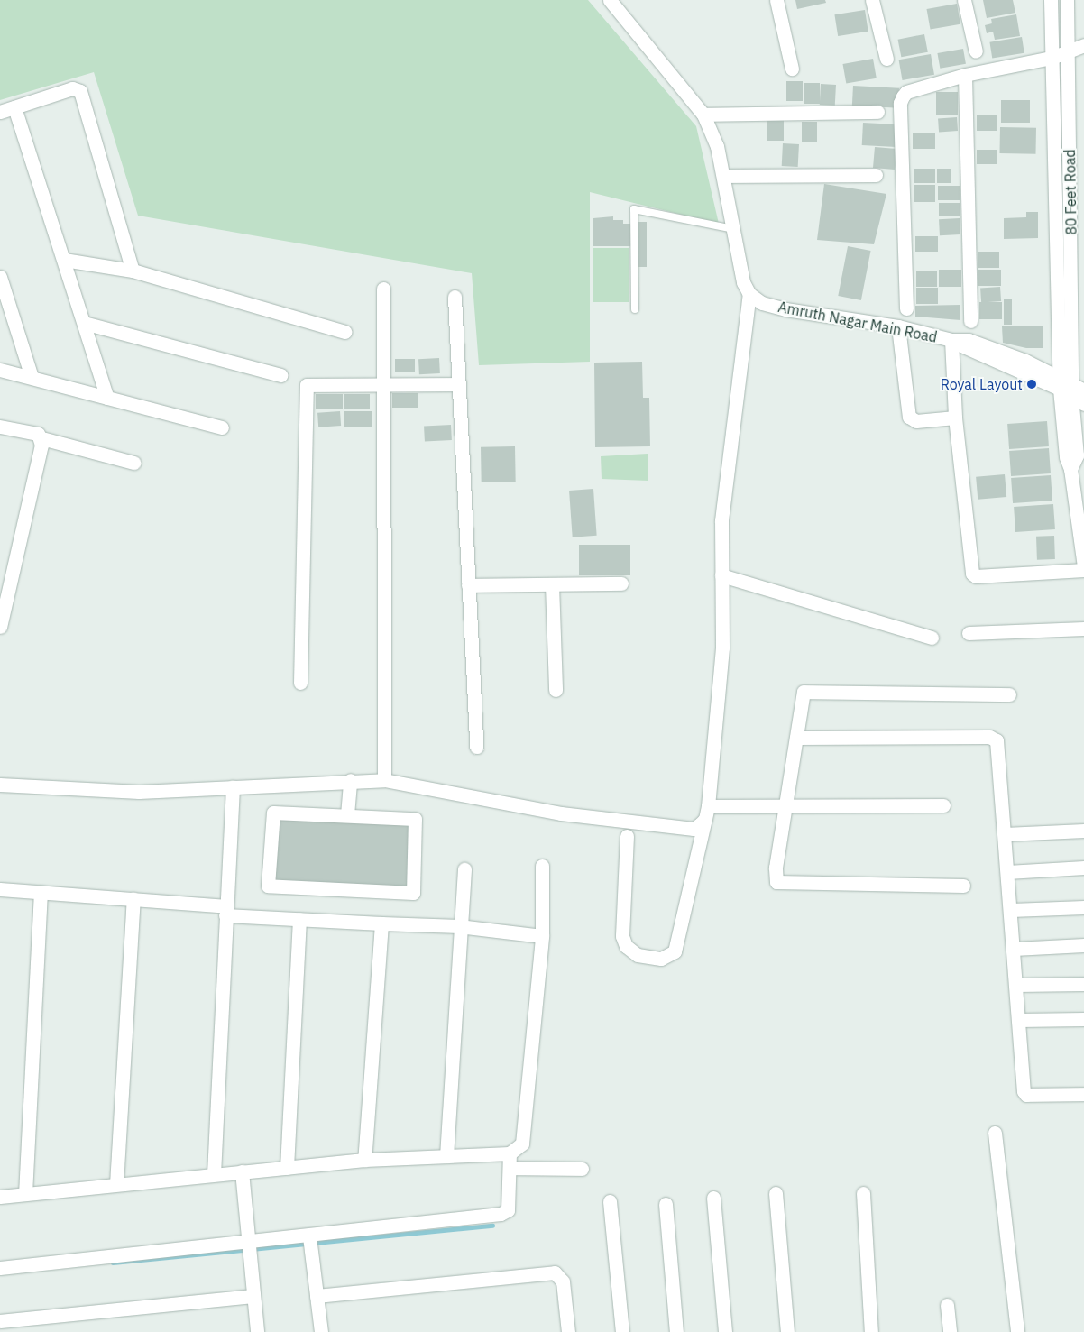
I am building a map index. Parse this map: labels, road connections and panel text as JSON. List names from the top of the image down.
{
  "streets": {
    "street": ["80 Feet Road", "Amruth Nagar Main Road"]
  },
  "crossings": [
    ["80 Feet Road", "Amruth Nagar Main Road"]
  ],
  "places": ["Royal Layout"]
}
